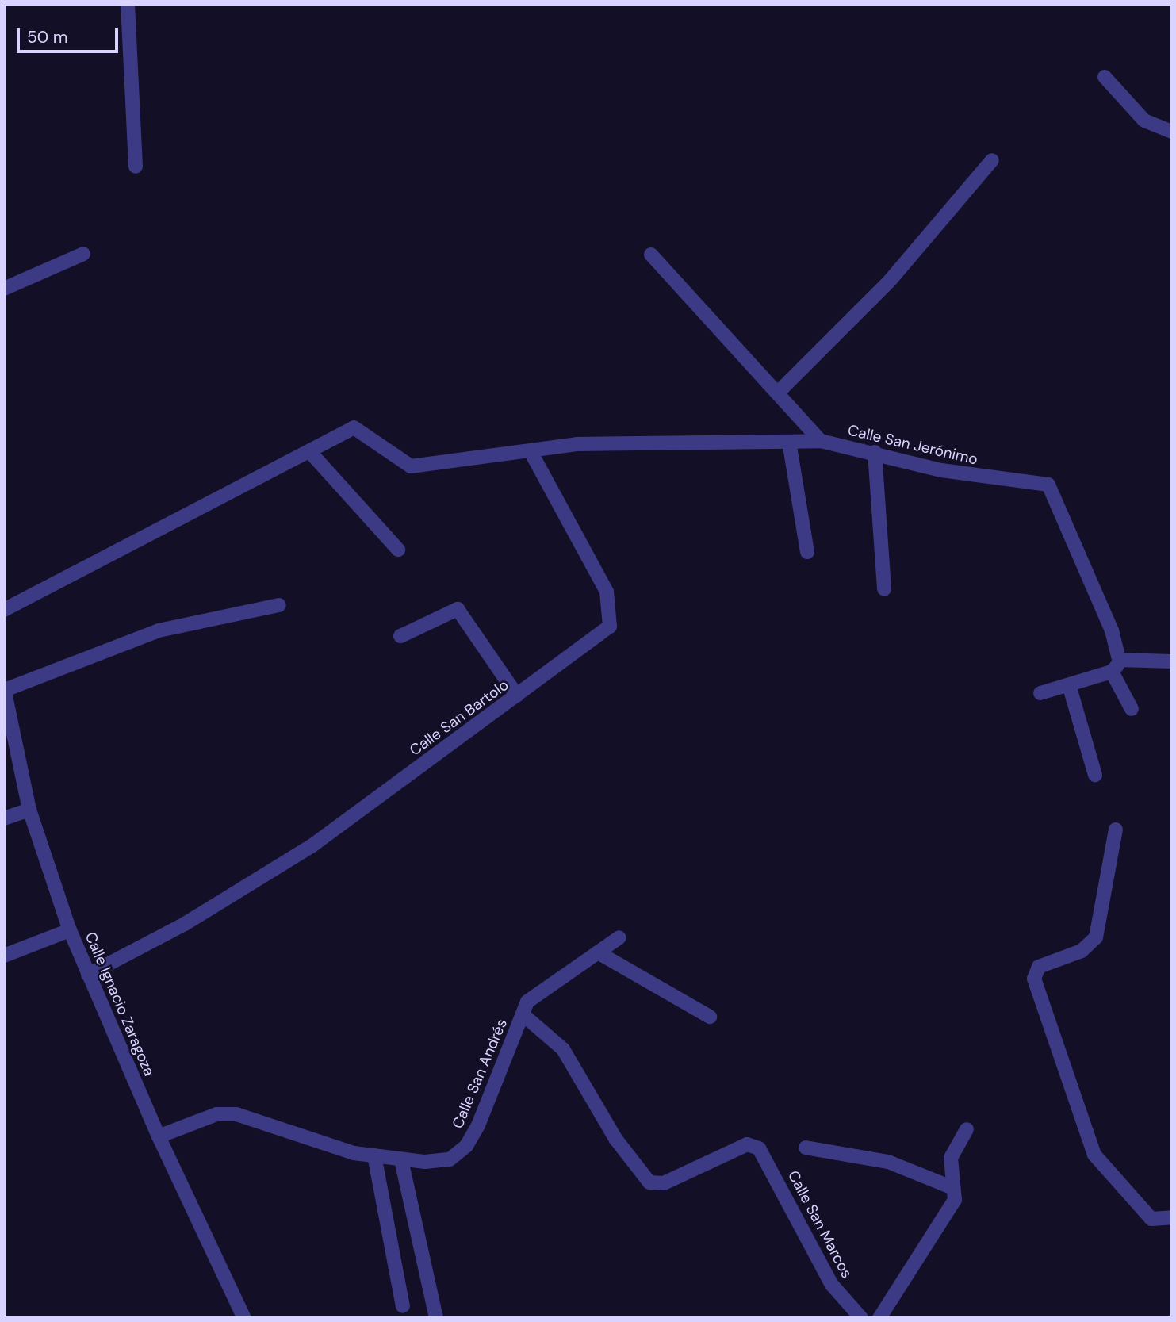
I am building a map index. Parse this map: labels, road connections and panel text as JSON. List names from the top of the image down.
{
  "streets": {
    "street": [
      "Calle San Jerónimo",
      "Calle San Bartolo",
      "Calle Ignacio Zaragoza",
      "Calle San Andrés",
      "Calle San Marcos"
    ]
  },
  "crossings": [
    ["Calle San Jerónimo", "Calle San Bartolo"],
    ["Calle San Bartolo", "Calle Ignacio Zaragoza"],
    ["Calle Ignacio Zaragoza", "Calle San Andrés"],
    ["Calle San Andrés", "Calle San Marcos"]
  ],
  "scale_bar": "50 m"
}
